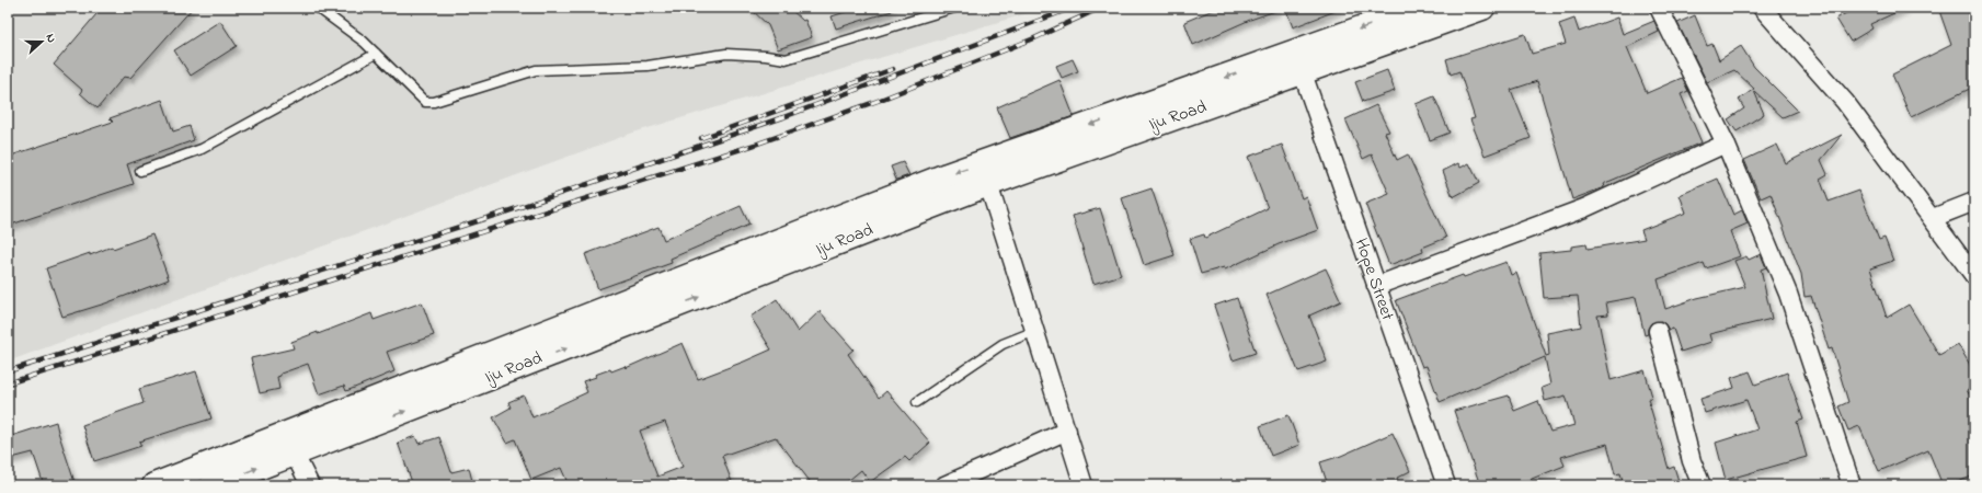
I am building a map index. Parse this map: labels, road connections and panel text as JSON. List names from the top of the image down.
{
  "streets": {
    "main road": ["Iju Road"],
    "street": ["Hope Street"]
  },
  "crossings": [
    ["Iju Road", "Hope Street"]
  ],
  "north": "right"
}
